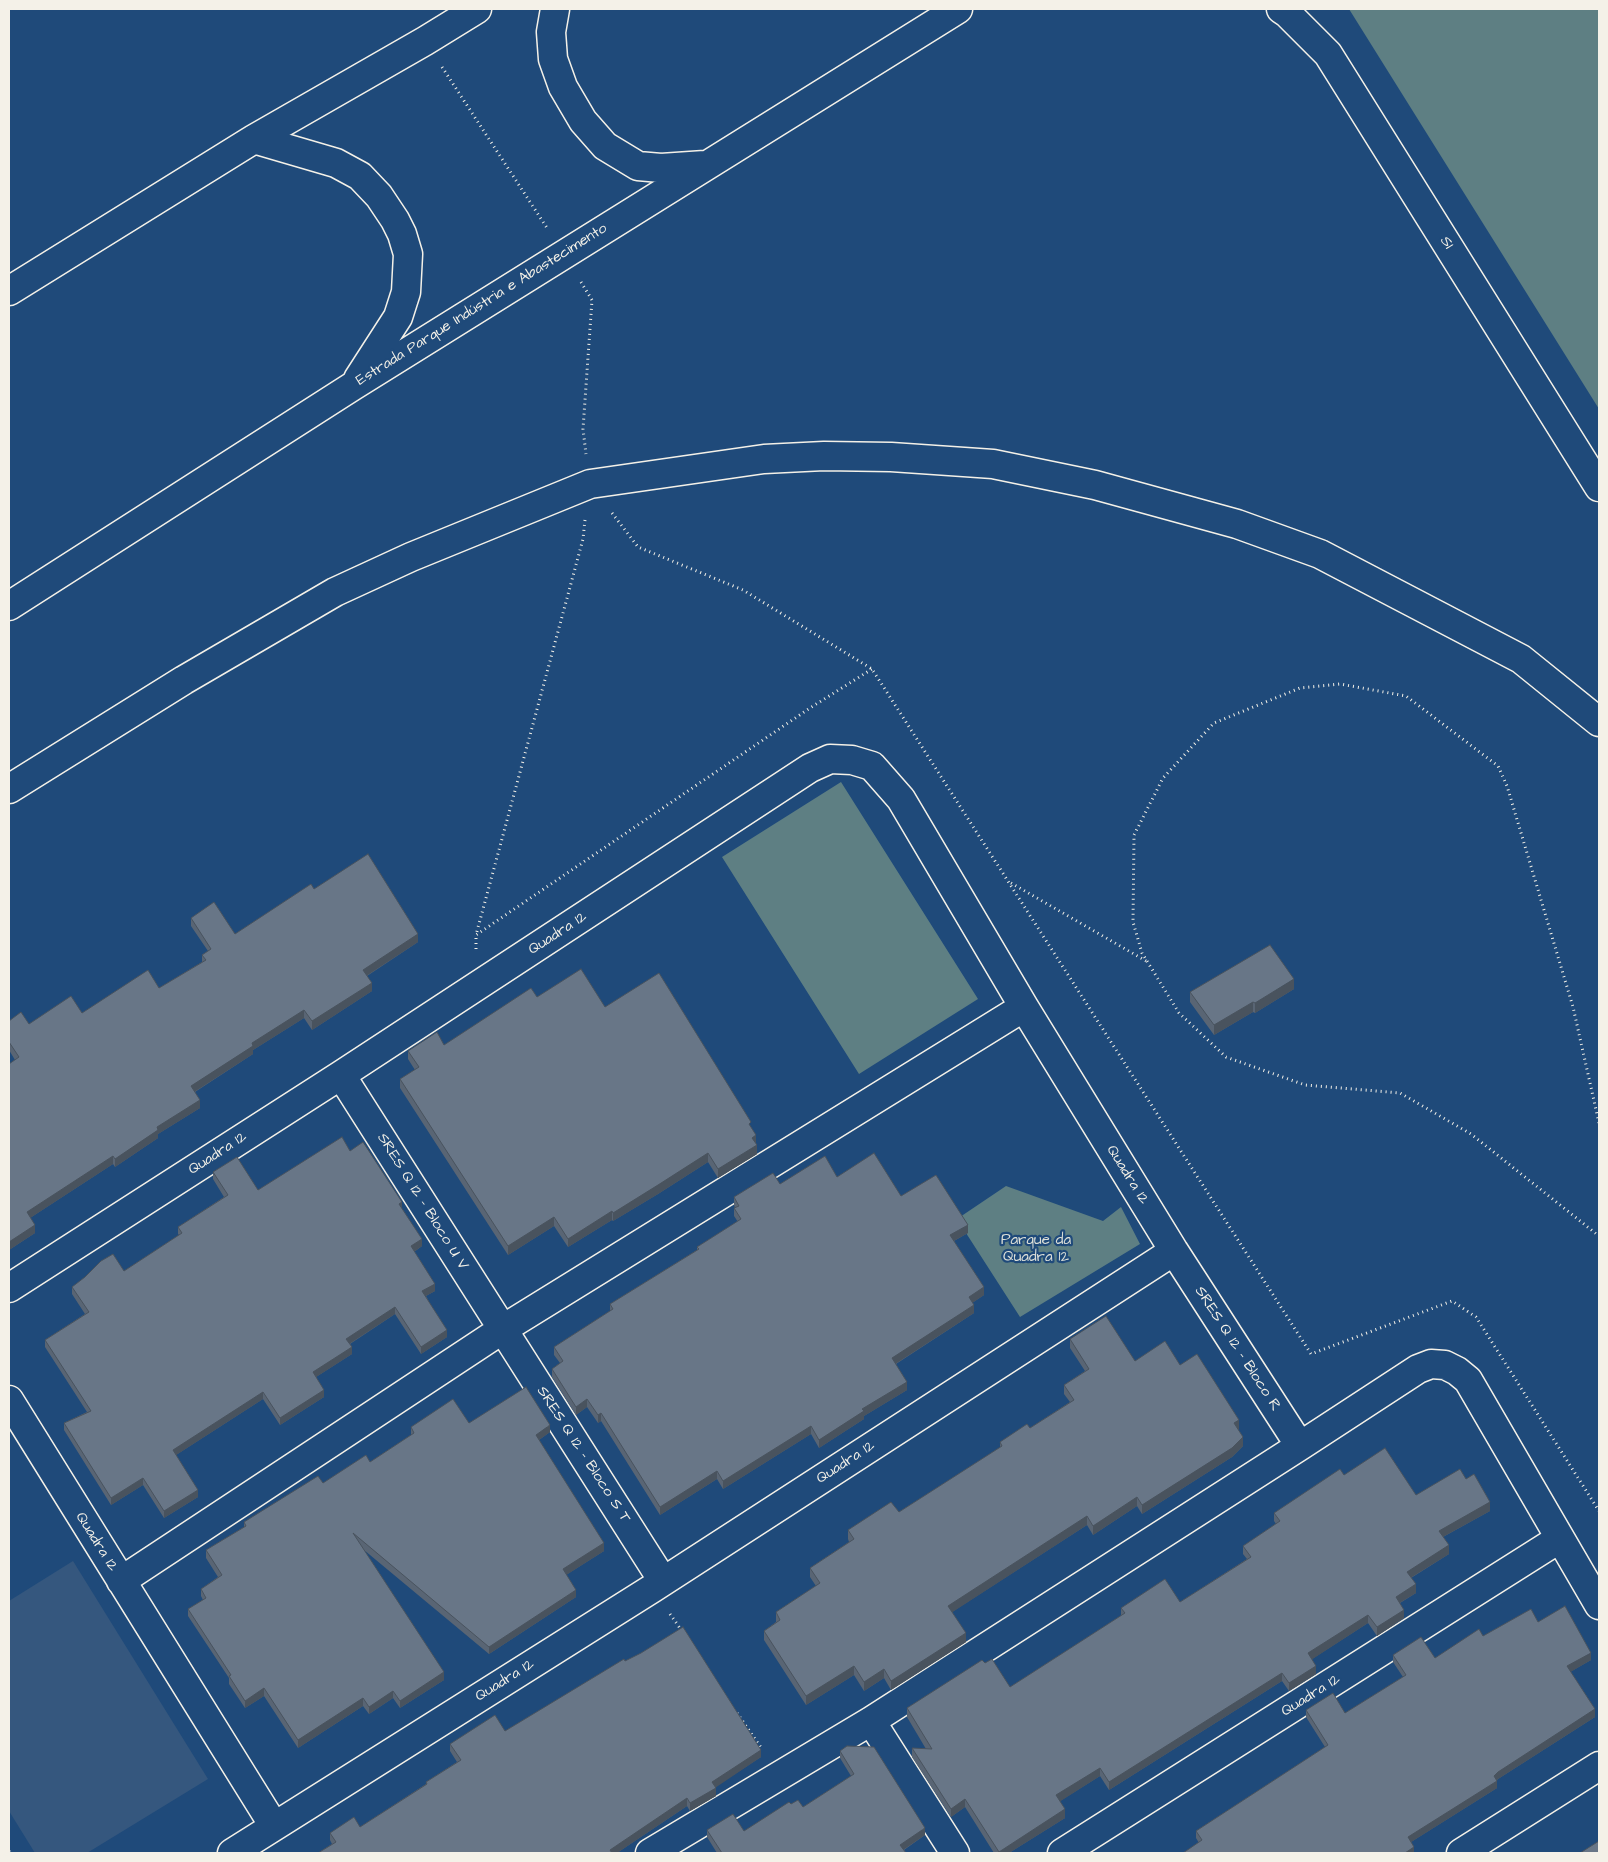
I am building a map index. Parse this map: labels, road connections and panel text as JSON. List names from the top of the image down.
{
  "streets": {
    "main road": [
      "S1",
      "Estrada Parque Indústria e Abastecimento",
      "Quadra 12",
      "SRES Q 12 - Bloco U V",
      "SRES Q 12 - Bloco R",
      "SRES Q 12 - Bloco S T"
    ]
  },
  "crossings": [
    ["Quadra 12", "SRES Q 12 - Bloco U V"],
    ["Quadra 12", "SRES Q 12 - Bloco R"],
    ["Quadra 12", "SRES Q 12 - Bloco S T"],
    ["SRES Q 12 - Bloco U V", "SRES Q 12 - Bloco S T"]
  ],
  "parks": ["Parque da Quadra 12"]
}
